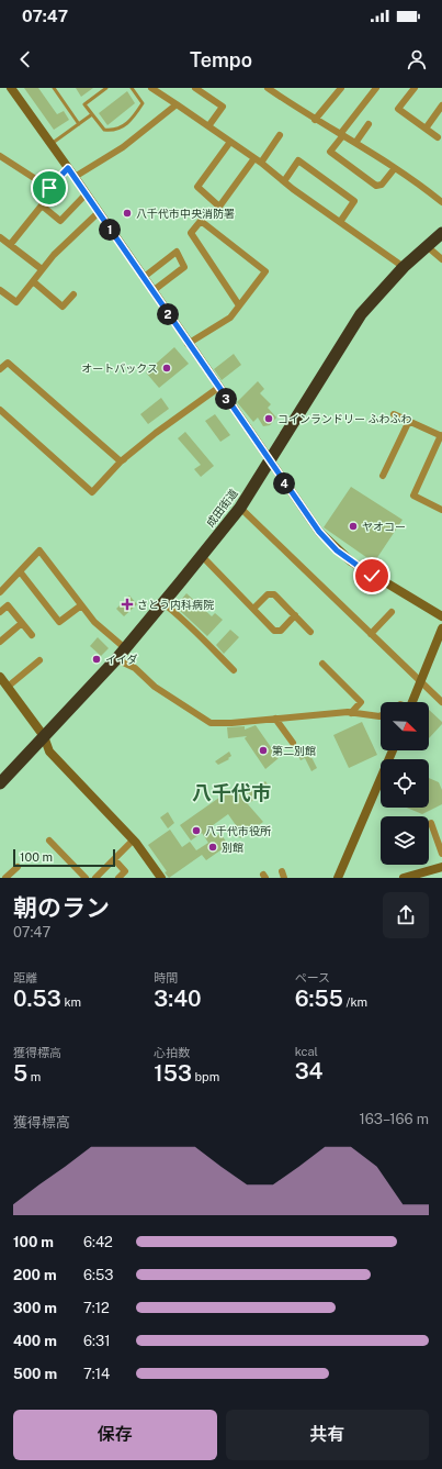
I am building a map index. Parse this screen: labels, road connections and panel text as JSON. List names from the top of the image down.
{
  "streets": {
    "highway": ["成田街道"]
  },
  "districts": ["八千代市"],
  "places": {
    "other": [
      "八千代市中央消防署",
      "オートバックス",
      "コインランドリー ふわふわ",
      "ヤオコー",
      "イイダ",
      "第二別館",
      "八千代市役所",
      "別館"
    ],
    "health": ["さとう内科病院"]
  },
  "scale_bar": "100 m",
  "north": "bottom right",
  "page": {
    "status": "07:47",
    "header": "Tempo",
    "pins": [
      "1",
      "2",
      "3",
      "4"
    ],
    "scale": "100 m",
    "heading": ["朝のラン", "07:47"],
    "stats": [
      ["距離", "0.53 km"],
      ["時間", "3:40"],
      ["ペース", "6:55 /km"],
      ["獲得標高", "5 m"],
      ["心拍数", "153 bpm"],
      ["kcal", "34"]
    ],
    "chart": ["獲得標高", "163–166 m"],
    "list": [
      {
        "name": "100 m",
        "note": "6:42"
      },
      {
        "name": "200 m",
        "note": "6:53"
      },
      {
        "name": "300 m",
        "note": "7:12"
      },
      {
        "name": "400 m",
        "note": "6:31"
      },
      {
        "name": "500 m",
        "note": "7:14"
      }
    ],
    "buttons": ["保存", "共有"]
  }
}
